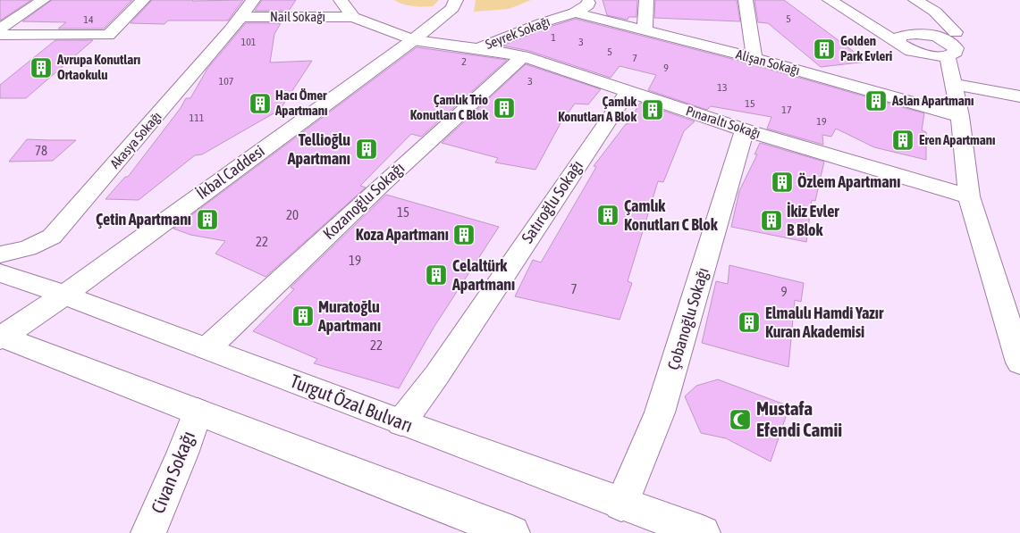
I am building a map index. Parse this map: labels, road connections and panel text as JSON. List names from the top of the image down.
{
  "streets": {
    "street": [
      "Nail Sokağı",
      "Seyrek Sokağı",
      "Alişan Sokağı",
      "Pınaraltı Sokağı",
      "Akasya Sokağı",
      "İkbal Caddesi",
      "Kozanoğlu Sokağı",
      "Satıroğlu Sokağı",
      "Çobanoğlu Sokağı",
      "Turgut Özal Bulvarı",
      "Civan Sokağı"
    ]
  },
  "crossings": [
    ["Nail Sokağı", "Seyrek Sokağı"],
    ["Nail Sokağı", "Akasya Sokağı"],
    ["Seyrek Sokağı", "Alişan Sokağı"],
    ["Seyrek Sokağı", "Pınaraltı Sokağı"],
    ["Seyrek Sokağı", "İkbal Caddesi"],
    ["Pınaraltı Sokağı", "Kozanoğlu Sokağı"],
    ["Pınaraltı Sokağı", "Satıroğlu Sokağı"],
    ["Pınaraltı Sokağı", "Çobanoğlu Sokağı"],
    ["İkbal Caddesi", "Turgut Özal Bulvarı"],
    ["Kozanoğlu Sokağı", "Turgut Özal Bulvarı"],
    ["Satıroğlu Sokağı", "Turgut Özal Bulvarı"],
    ["Çobanoğlu Sokağı", "Turgut Özal Bulvarı"]
  ],
  "places": {
    "building": [
      "Golden Park Evleri",
      "Avrupa Konutları Ortaokulu",
      "Aslan Apartmanı",
      "Hacı Ömer Apartmanı",
      "Çamlık Trio Konutları C Blok",
      "Çamlık Konutları A Blok",
      "Eren Apartmanı",
      "Tellioğlu Apartmanı",
      "Özlem Apartmanı",
      "Çamlık Konutları C Blok",
      "Çetin Apartmanı",
      "İkiz Evler B Blok",
      "Koza Apartmanı",
      "Celaltürk Apartmanı",
      "Muratoğlu Apartmanı",
      "Elmalılı Hamdi Yazır Kuran Akademisi"
    ],
    "mosque": ["Mustafa Efendi Camii"]
  },
  "house_numbers": [
    "5",
    "14",
    "1",
    "101",
    "3",
    "5",
    "7",
    "2",
    "9",
    "107",
    "3",
    "13",
    "15",
    "17",
    "111",
    "19",
    "78",
    "15",
    "20",
    "22",
    "19",
    "7",
    "9",
    "22"
  ]
}
